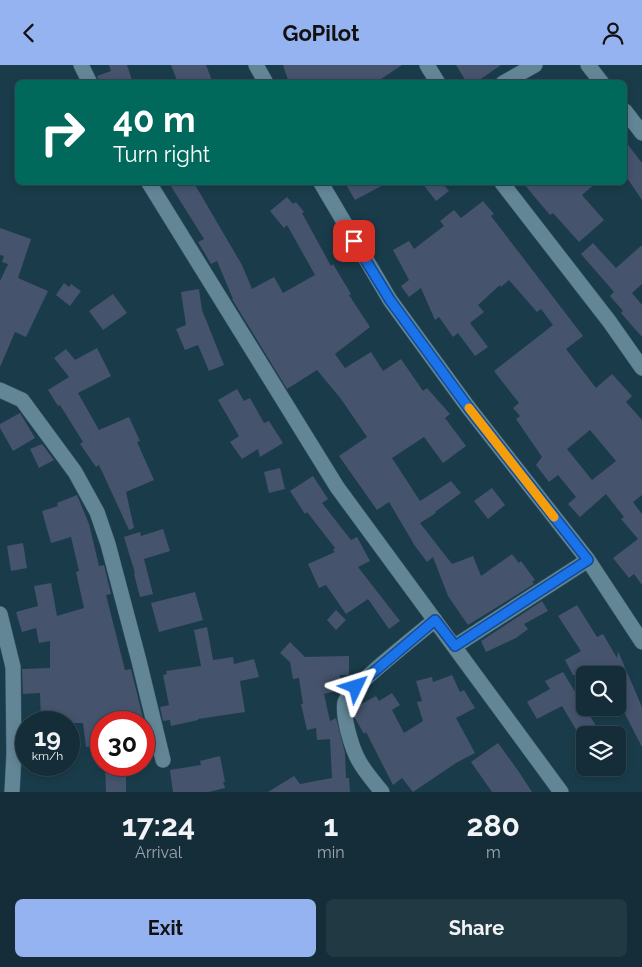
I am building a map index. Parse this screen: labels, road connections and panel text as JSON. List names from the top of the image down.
{
  "page": {
    "header": "GoPilot",
    "turn": ["40 m", "Turn right"],
    "speed": "19 km/h",
    "limit": "30",
    "eta": [
      "17:24",
      "Arrival",
      "1",
      "min",
      "280",
      "m"
    ],
    "buttons": ["Exit", "Share"]
  }
}
